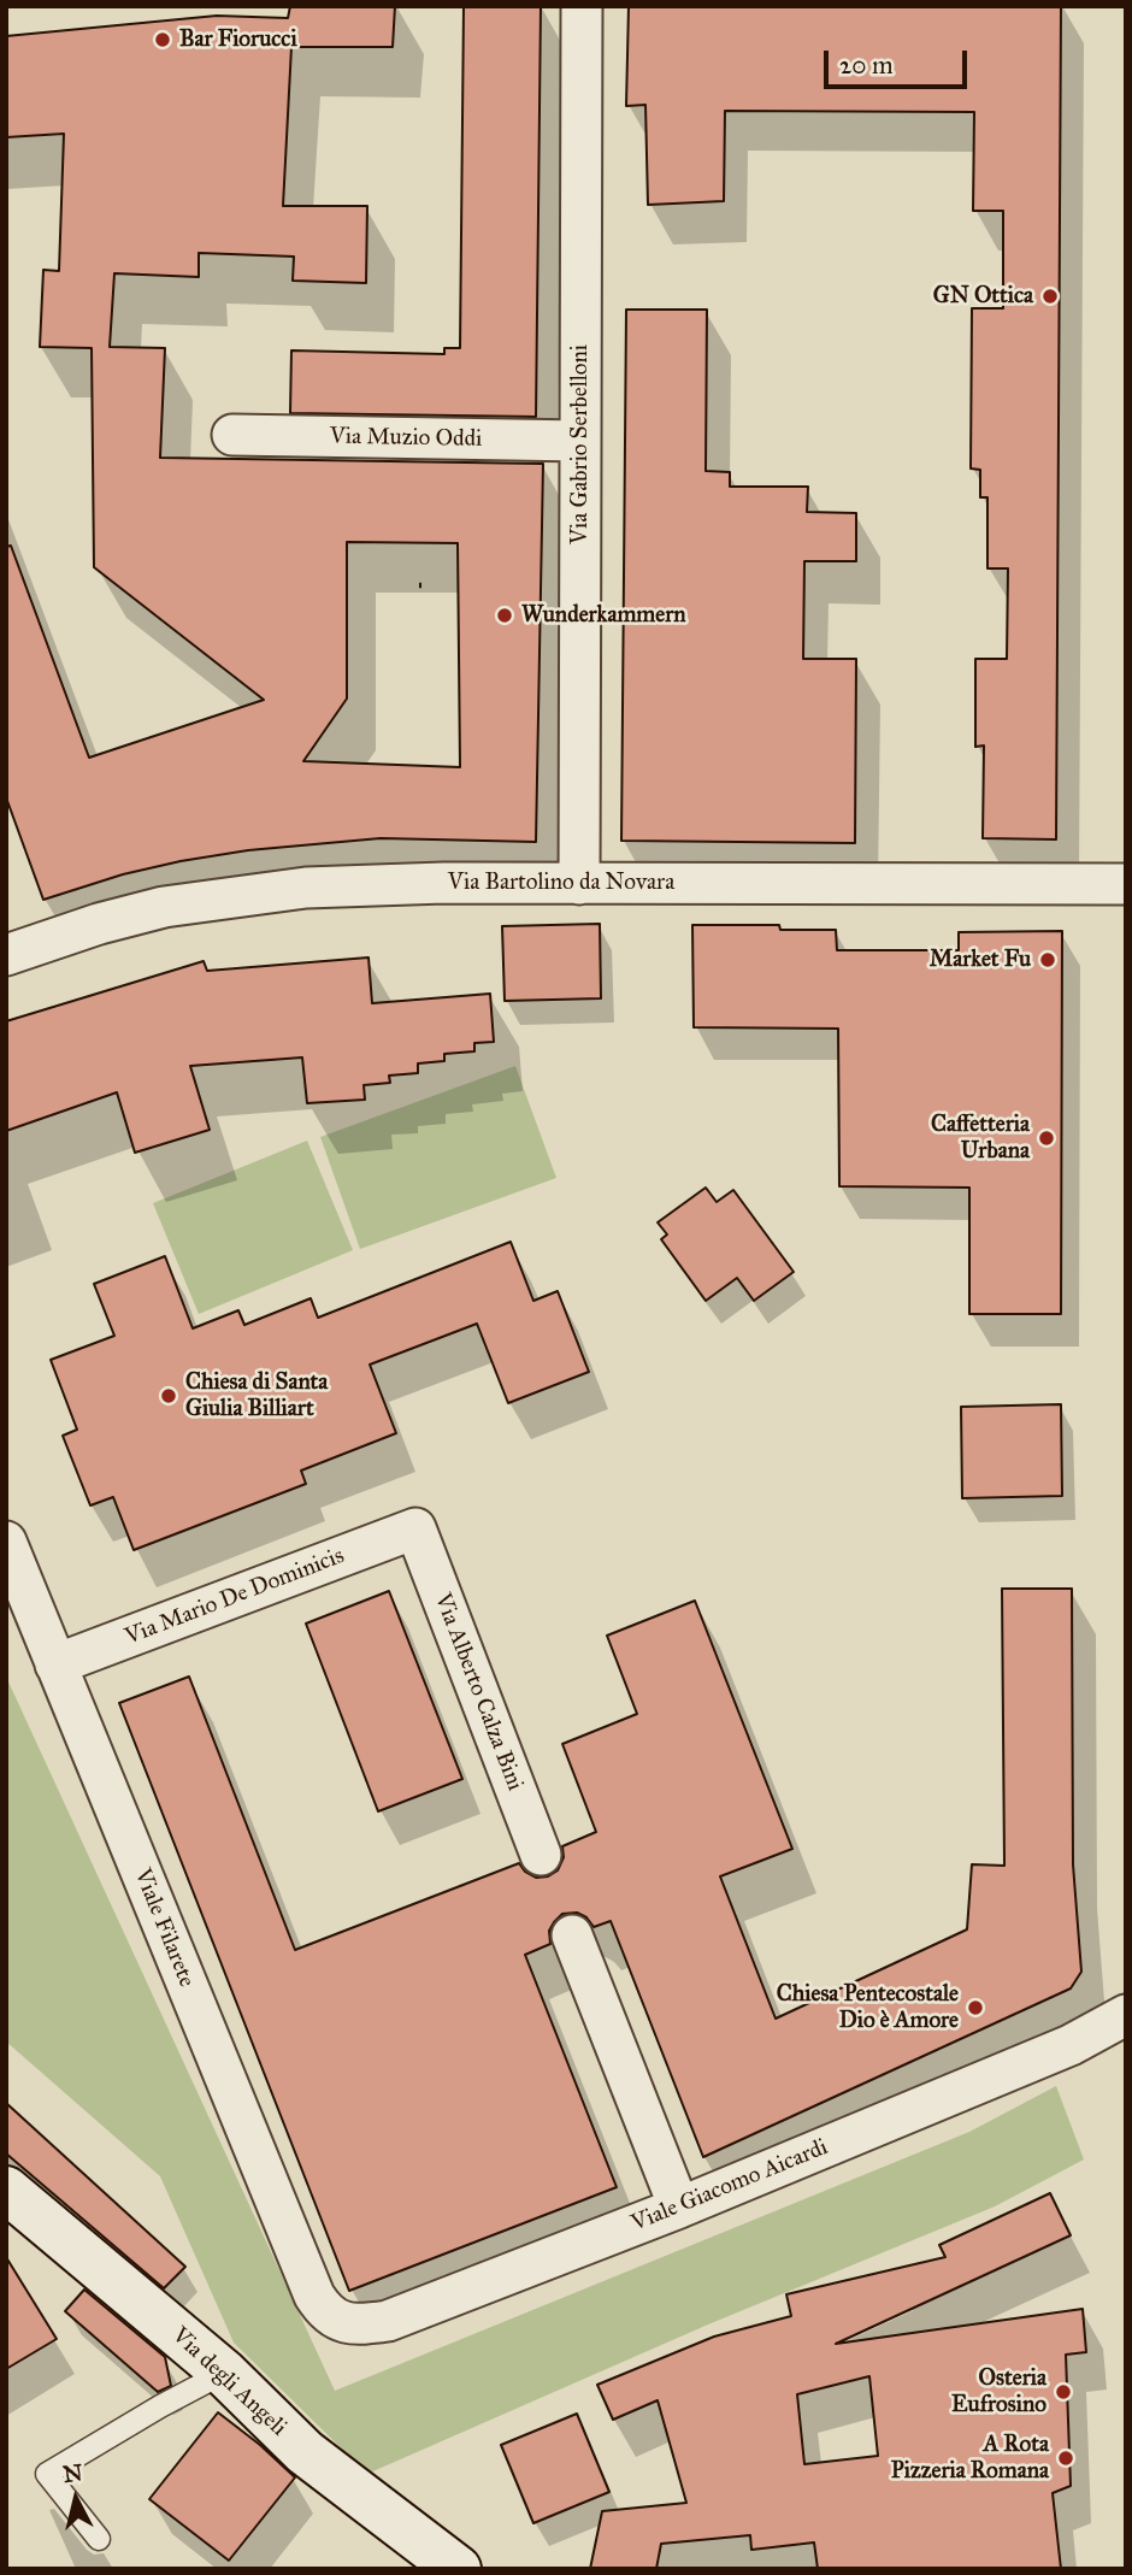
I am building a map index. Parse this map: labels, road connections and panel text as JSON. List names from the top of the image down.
{
  "streets": {
    "street": [
      "Via Muzio Oddi",
      "Via Gabrio Serbelloni",
      "Via Bartolino da Novara",
      "Via Mario De Dominicis",
      "Via Alberto Calza Bini",
      "Viale Filarete",
      "Viale Giacomo Aicardi",
      "Via degli Angeli"
    ]
  },
  "crossings": [
    ["Via Muzio Oddi", "Via Gabrio Serbelloni"],
    ["Via Gabrio Serbelloni", "Via Bartolino da Novara"],
    ["Via Mario De Dominicis", "Via Alberto Calza Bini"],
    ["Via Mario De Dominicis", "Viale Filarete"],
    ["Viale Filarete", "Viale Giacomo Aicardi"]
  ],
  "places": [
    "Bar Fiorucci",
    "GN Ottica",
    "Wunderkammern",
    "Market Fu",
    "Caffetteria Urbana",
    "Chiesa di Santa Giulia Billiart",
    "Chiesa Pentecostale Dio è Amore",
    "Osteria Eufrosino",
    "A Rota Pizzeria Romana"
  ],
  "scale_bar": "20 m",
  "north": "top"
}
